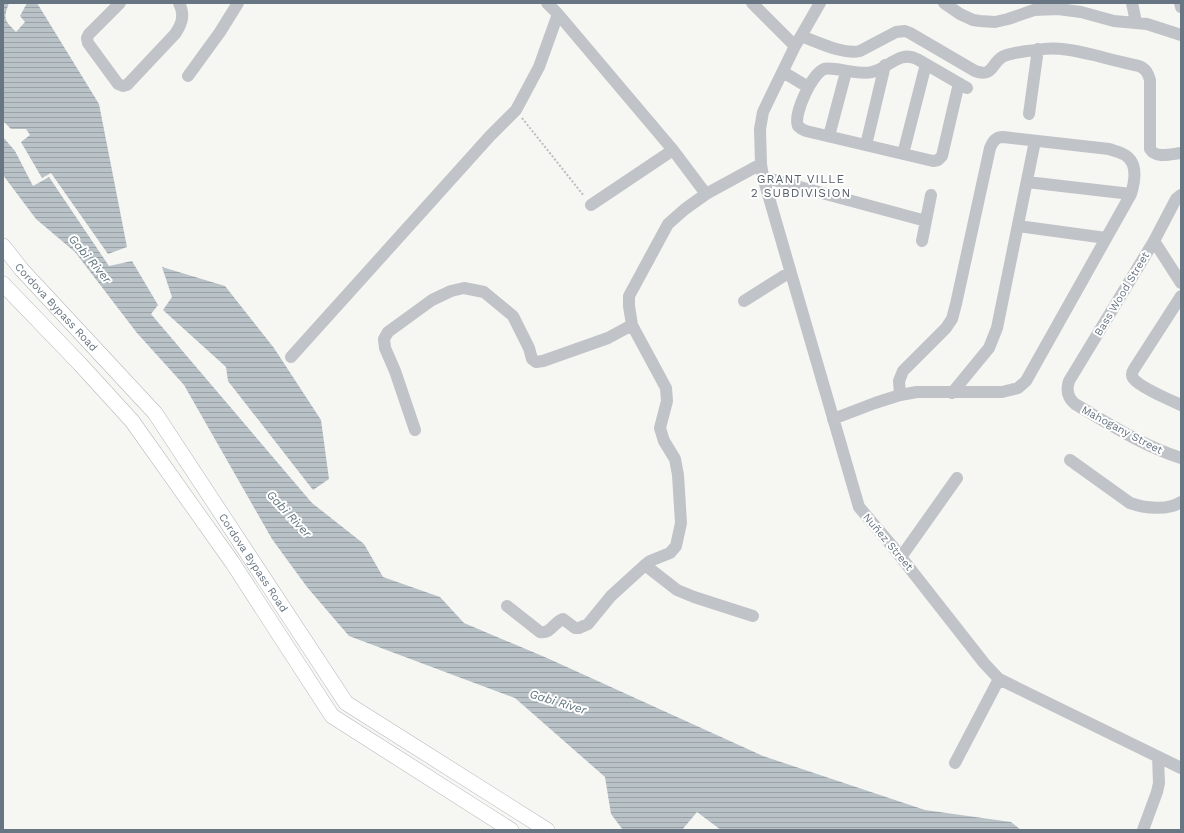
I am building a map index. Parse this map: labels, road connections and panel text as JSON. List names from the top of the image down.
{
  "streets": {
    "main road": ["Cordova Bypass Road"],
    "street": ["Bass Wood Street", "Mahogany Street", "Nuñez Street"]
  },
  "crossings": [
    ["Bass Wood Street", "Mahogany Street"]
  ],
  "districts": ["GRANT VILLE 2 SUBDIVISION"],
  "water": ["Gabi River"]
}
